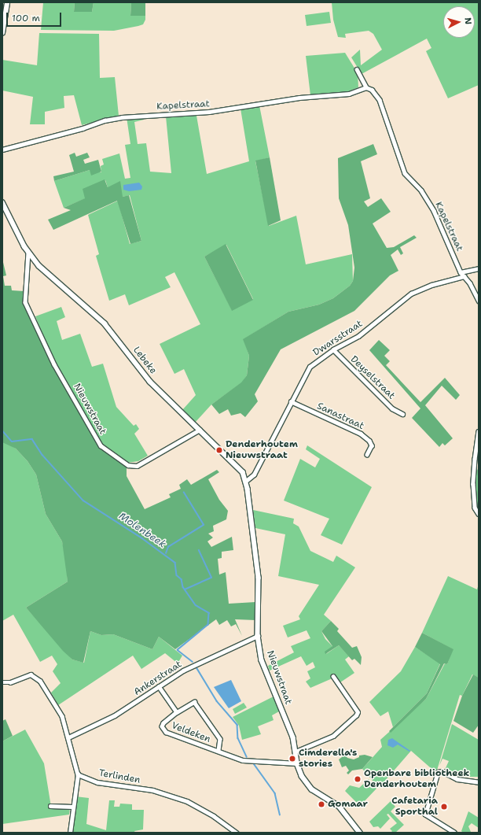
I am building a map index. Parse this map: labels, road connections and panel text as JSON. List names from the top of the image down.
{
  "streets": {
    "street": [
      "Kapelstraat",
      "Dwarsstraat",
      "Lebeke",
      "Deyselstraat",
      "Nieuwstraat",
      "Sanastraat",
      "Ankerstraat",
      "Veldeken",
      "Terlinden"
    ]
  },
  "crossings": [
    ["Kapelstraat", "Dwarsstraat"],
    ["Dwarsstraat", "Lebeke"],
    ["Dwarsstraat", "Deyselstraat"],
    ["Dwarsstraat", "Nieuwstraat"],
    ["Dwarsstraat", "Sanastraat"],
    ["Lebeke", "Nieuwstraat"],
    ["Nieuwstraat", "Ankerstraat"],
    ["Nieuwstraat", "Veldeken"],
    ["Ankerstraat", "Veldeken"]
  ],
  "water": ["Molenbeek"],
  "places": [
    "Denderhoutem Nieuwstraat",
    "Cimderella's stories",
    "Openbare bibliotheek Denderhoutem",
    "Gomaar",
    "Cafetaria Sporthal"
  ],
  "scale_bar": "100 m",
  "north": "right"
}
